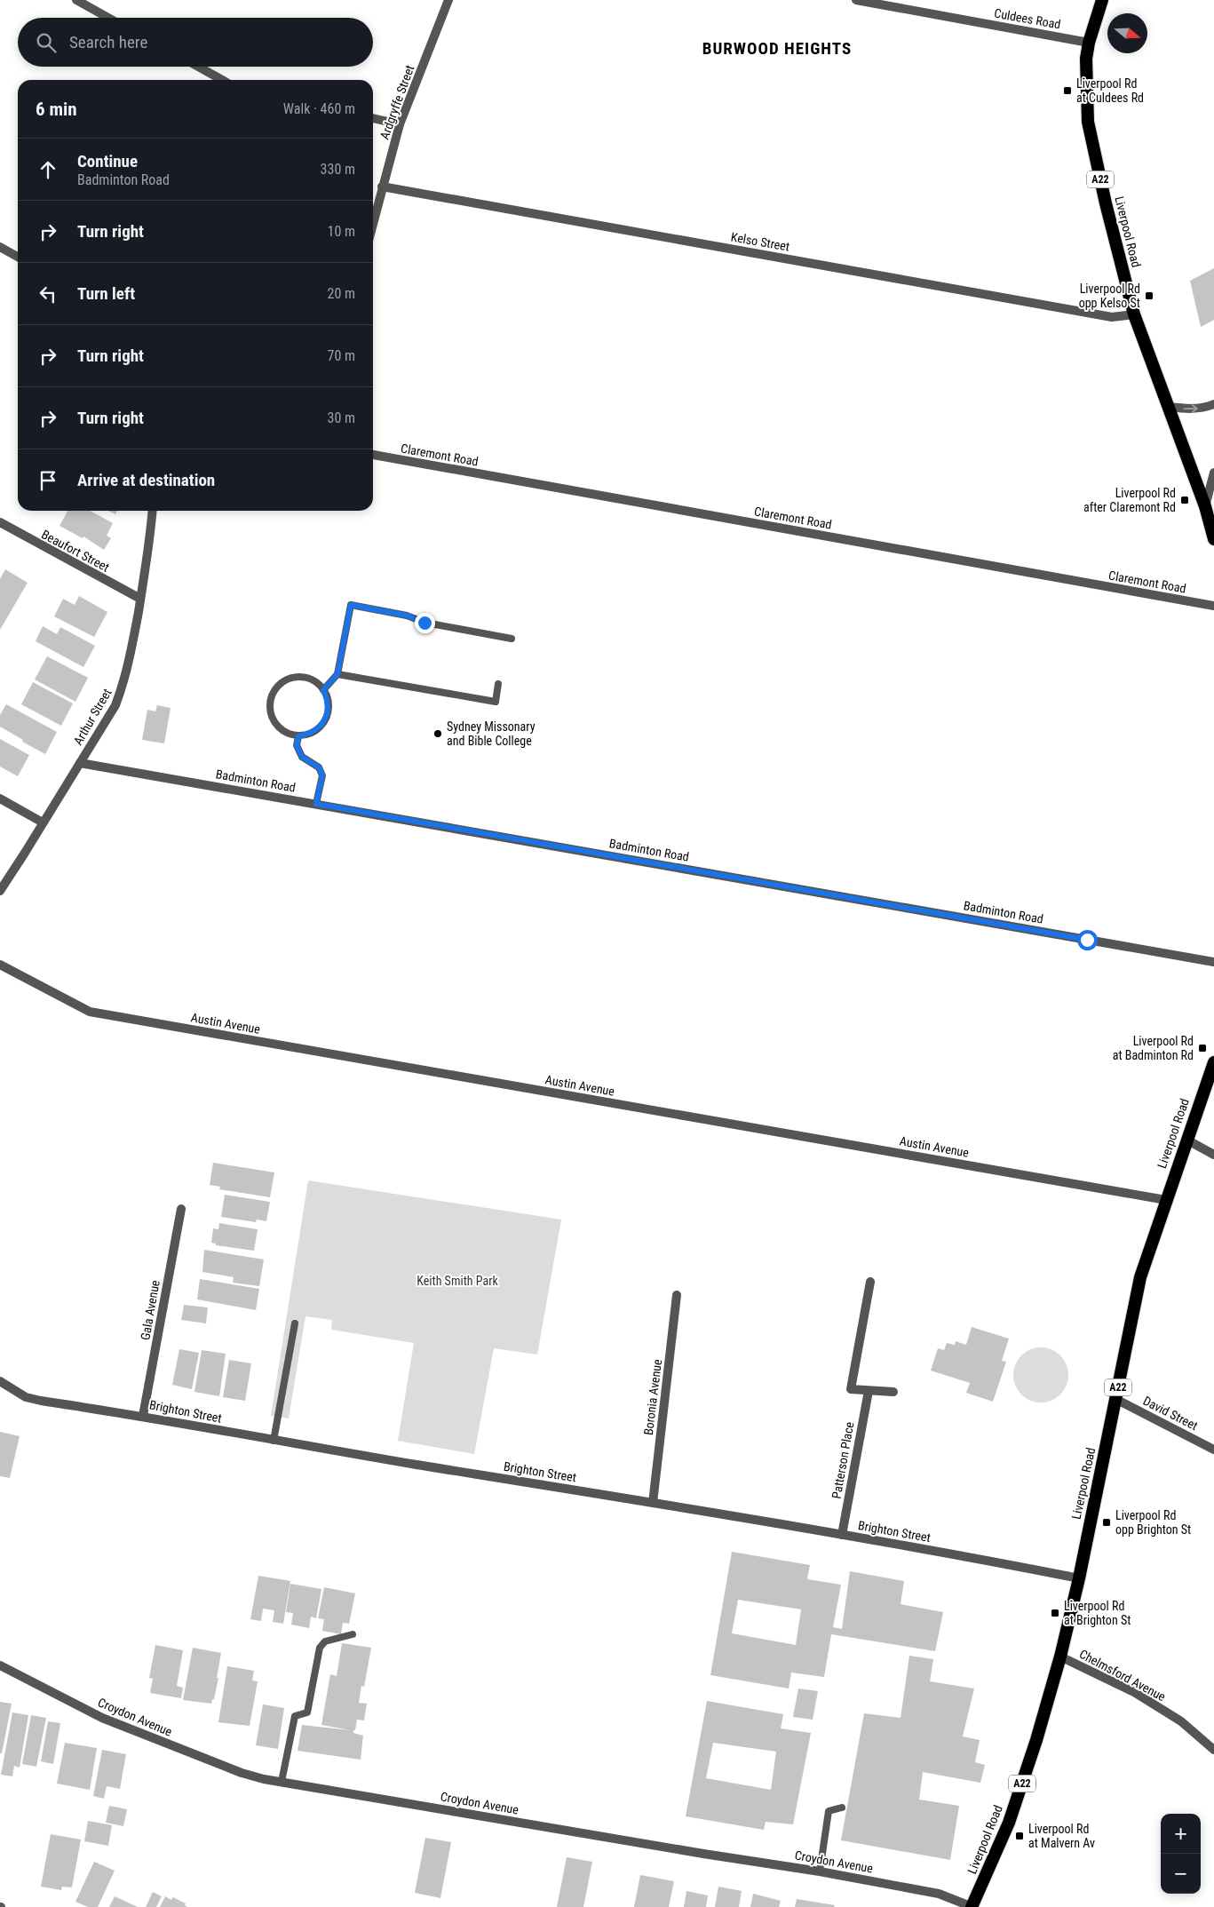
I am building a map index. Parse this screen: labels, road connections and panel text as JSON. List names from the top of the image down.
{
  "streets": {
    "highway": ["A22", "Liverpool Road"],
    "street": [
      "Culdees Road",
      "Ardgryffe Street",
      "Kelso Street",
      "Claremont Road",
      "Beaufort Street",
      "Arthur Street",
      "Badminton Road",
      "Austin Avenue",
      "Gala Avenue",
      "Boronia Avenue",
      "Brighton Street",
      "David Street",
      "Patterson Place",
      "Chelmsford Avenue",
      "Croydon Avenue"
    ]
  },
  "crossings": [
    ["Culdees Road", "Liverpool Road"],
    ["Ardgryffe Street", "Kelso Street"],
    ["Liverpool Road", "Kelso Street"],
    ["Liverpool Road", "Austin Avenue"],
    ["Liverpool Road", "Brighton Street"],
    ["Liverpool Road", "David Street"],
    ["Liverpool Road", "Chelmsford Avenue"],
    ["Liverpool Road", "Croydon Avenue"],
    ["Beaufort Street", "Arthur Street"],
    ["Arthur Street", "Badminton Road"],
    ["Gala Avenue", "Brighton Street"],
    ["Boronia Avenue", "Brighton Street"],
    ["Brighton Street", "Patterson Place"]
  ],
  "districts": ["BURWOOD HEIGHTS"],
  "parks": ["Keith Smith Park"],
  "places": {
    "transit": [
      "Liverpool Rd at Culdees Rd",
      "Liverpool Rd opp Kelso St",
      "Liverpool Rd after Claremont Rd",
      "Liverpool Rd at Badminton Rd",
      "Liverpool Rd opp Brighton St",
      "Liverpool Rd at Brighton St",
      "Liverpool Rd at Malvern Av"
    ],
    "other": ["Sydney Missonary and Bible College"]
  },
  "north": "right",
  "page": {
    "search": "Search here",
    "heading": ["6 min", "Walk · 460 m"],
    "list": [
      ["Continue", "Badminton Road", "330 m"],
      ["Turn right", "10 m"],
      ["Turn left", "20 m"],
      ["Turn right", "70 m"],
      ["Turn right", "30 m"],
      "Arrive at destination"
    ],
    "map_buttons": ["+", "−"]
  }
}
